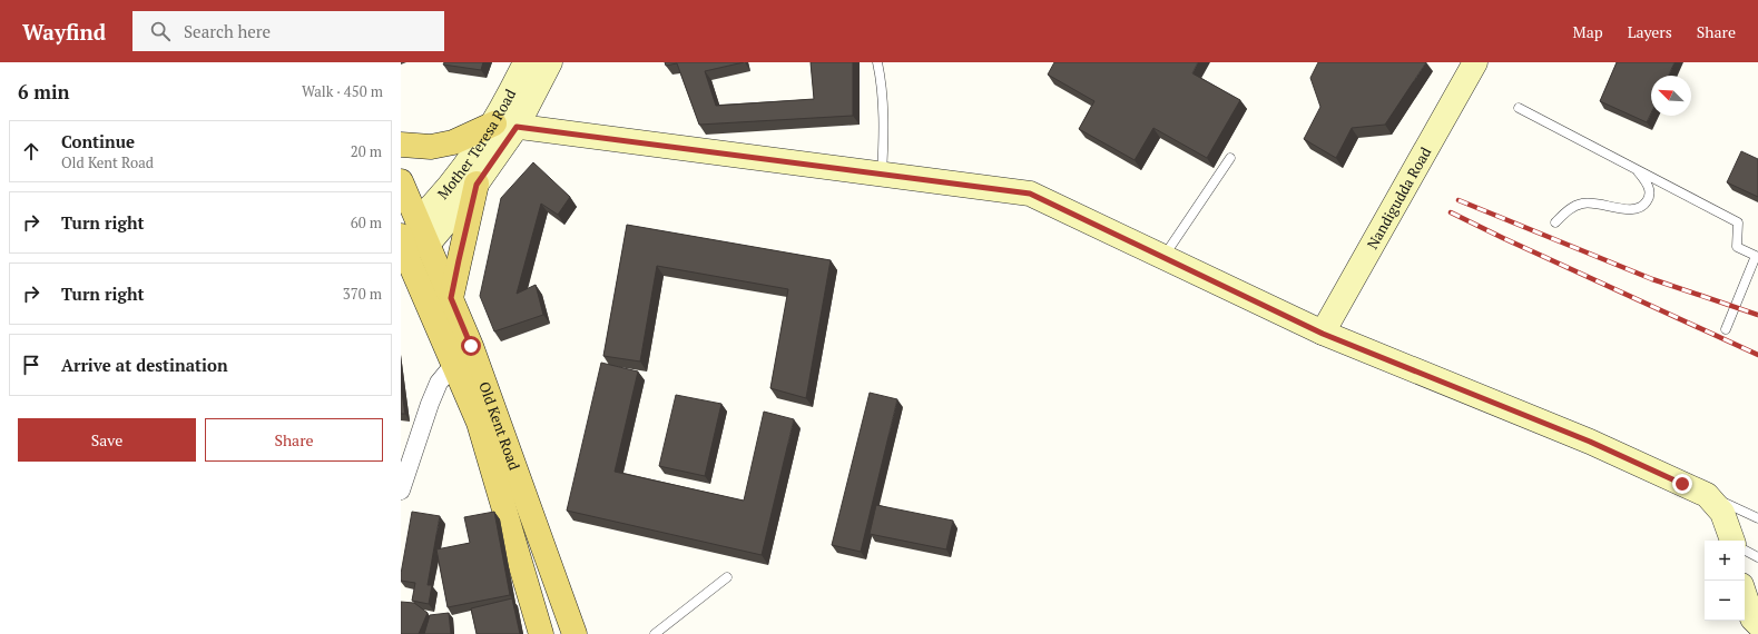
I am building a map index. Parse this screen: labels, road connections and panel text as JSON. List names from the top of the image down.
{
  "streets": {
    "main road": ["Old Kent Road"],
    "street": ["Mother Teresa Road", "Nandigudda Road"]
  },
  "north": "top left",
  "page": {
    "header": "Wayfind",
    "search": "Search here",
    "nav": ["Map", "Layers", "Share"],
    "heading": ["6 min", "Walk · 450 m"],
    "list": [
      ["Continue", "Old Kent Road", "20 m"],
      ["Turn right", "60 m"],
      ["Turn right", "370 m"],
      "Arrive at destination"
    ],
    "buttons": ["Save", "Share"],
    "map_buttons": ["+", "−"]
  }
}
